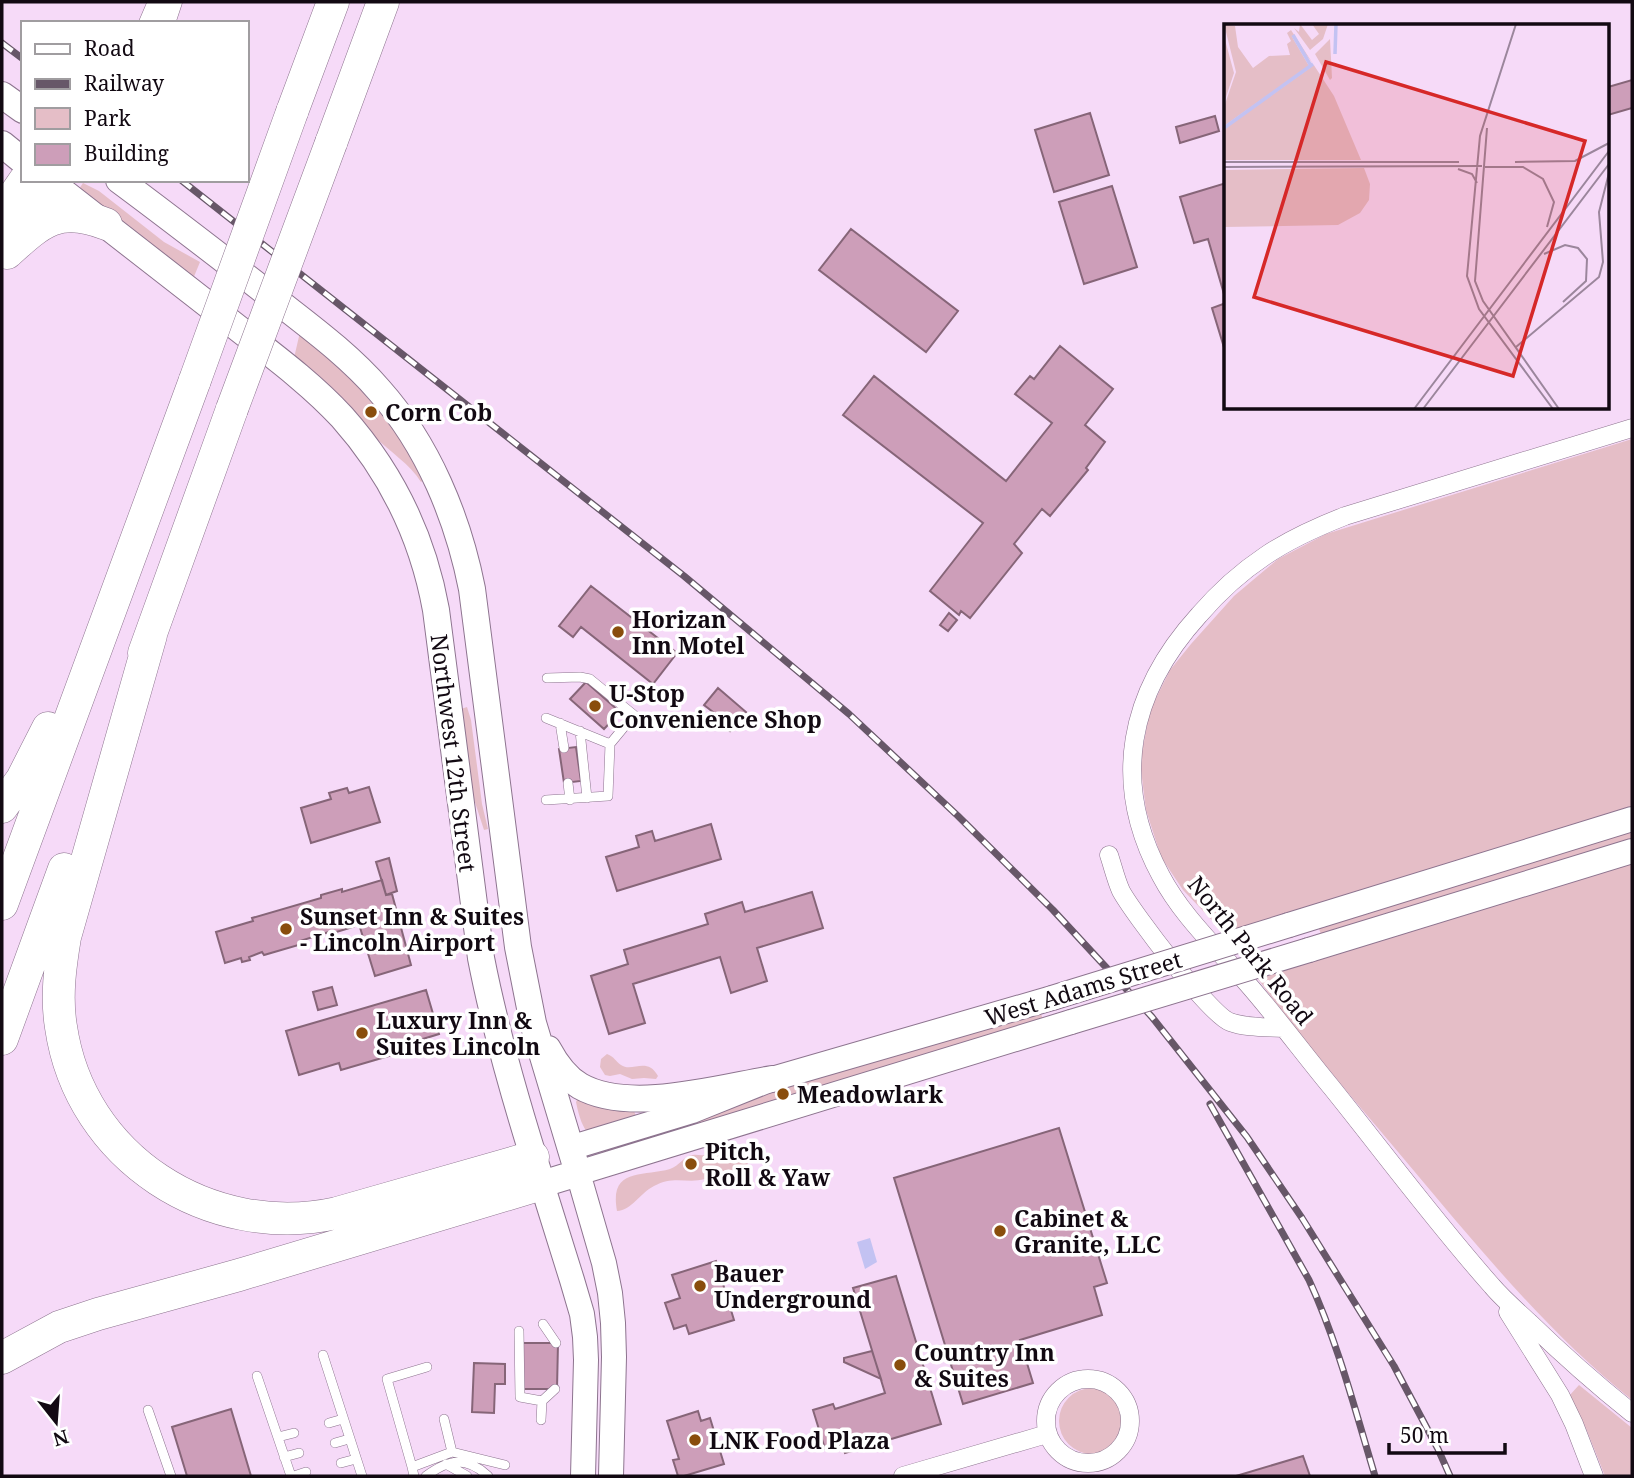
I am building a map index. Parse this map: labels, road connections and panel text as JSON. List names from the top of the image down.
{
  "streets": {
    "main road": ["Northwest 12th Street", "West Adams Street"],
    "street": ["North Park Road"]
  },
  "crossings": [
    ["Northwest 12th Street", "West Adams Street"]
  ],
  "places": [
    "Corn Cob",
    "Horizan Inn Motel",
    "U-Stop Convenience Shop",
    "Sunset Inn & Suites - Lincoln Airport",
    "Luxury Inn & Suites Lincoln",
    "Meadowlark",
    "Pitch, Roll & Yaw",
    "Cabinet & Granite, LLC",
    "Bauer Underground",
    "Country Inn & Suites",
    "LNK Food Plaza"
  ],
  "legend": [
    "Road",
    "Railway",
    "Park",
    "Building"
  ],
  "scale_bar": "50 m",
  "north": "bottom"
}
